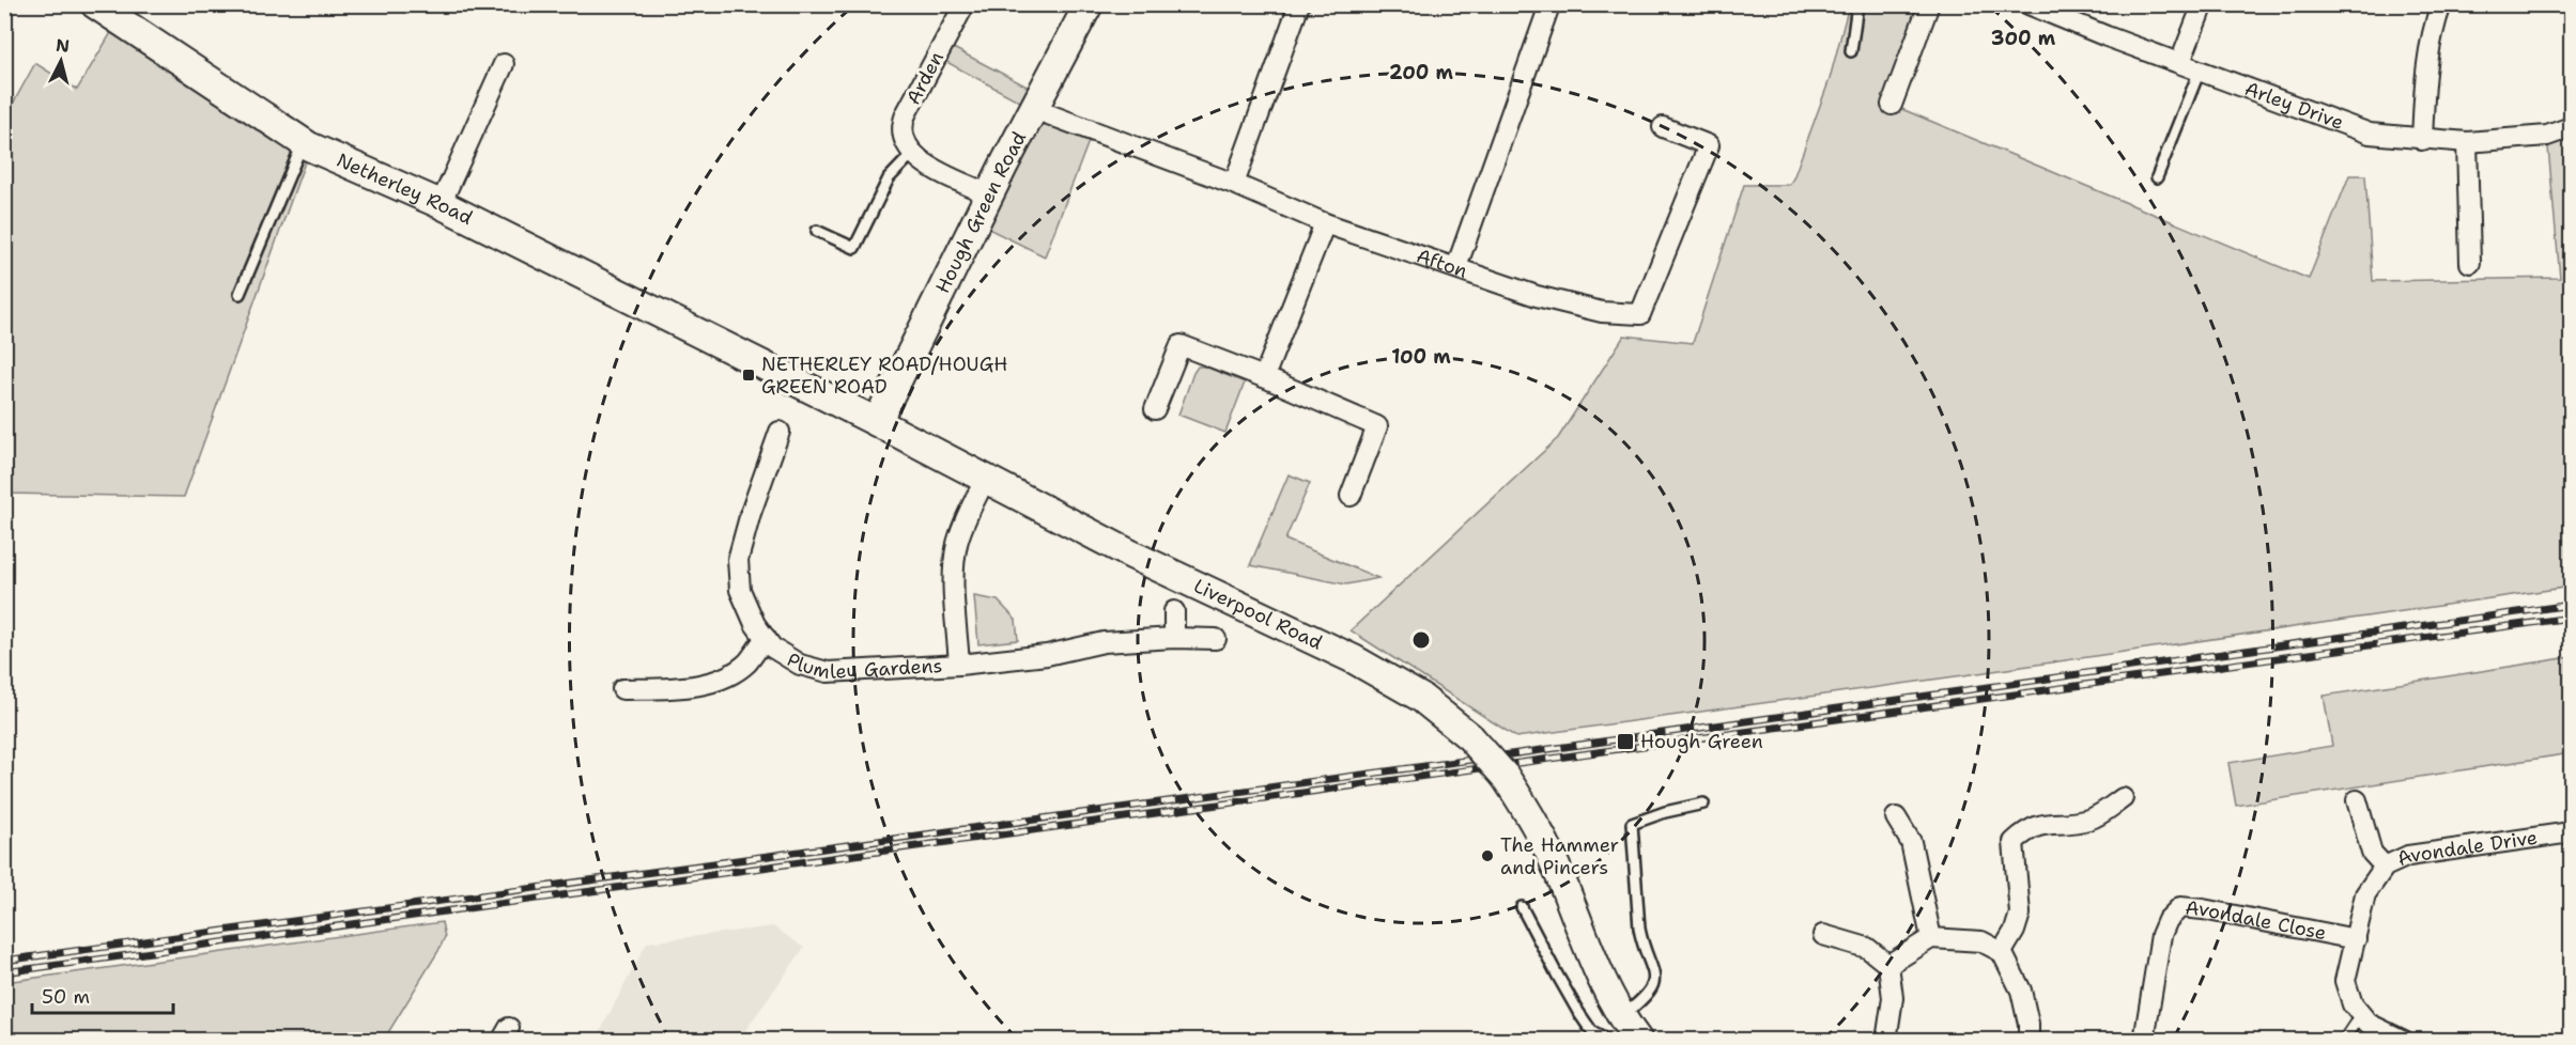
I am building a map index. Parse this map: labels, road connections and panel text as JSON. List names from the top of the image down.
{
  "streets": {
    "main road": ["Netherley Road", "Hough Green Road", "Liverpool Road"],
    "street": [
      "Arden",
      "Arley Drive",
      "Afton",
      "Plumley Gardens",
      "Avondale Drive",
      "Avondale Close"
    ]
  },
  "crossings": [
    ["Netherley Road", "Liverpool Road"],
    ["Hough Green Road", "Afton"],
    ["Hough Green Road", "Liverpool Road"],
    ["Liverpool Road", "Plumley Gardens"],
    ["Avondale Drive", "Avondale Close"]
  ],
  "places": {
    "transit": ["NETHERLEY ROAD/HOUGH GREEN ROAD", "Hough Green"],
    "other": ["The Hammer and Pincers"]
  },
  "scale_bar": "50 m",
  "north": "top",
  "rings": ["300 m", "200 m", "100 m"]
}
